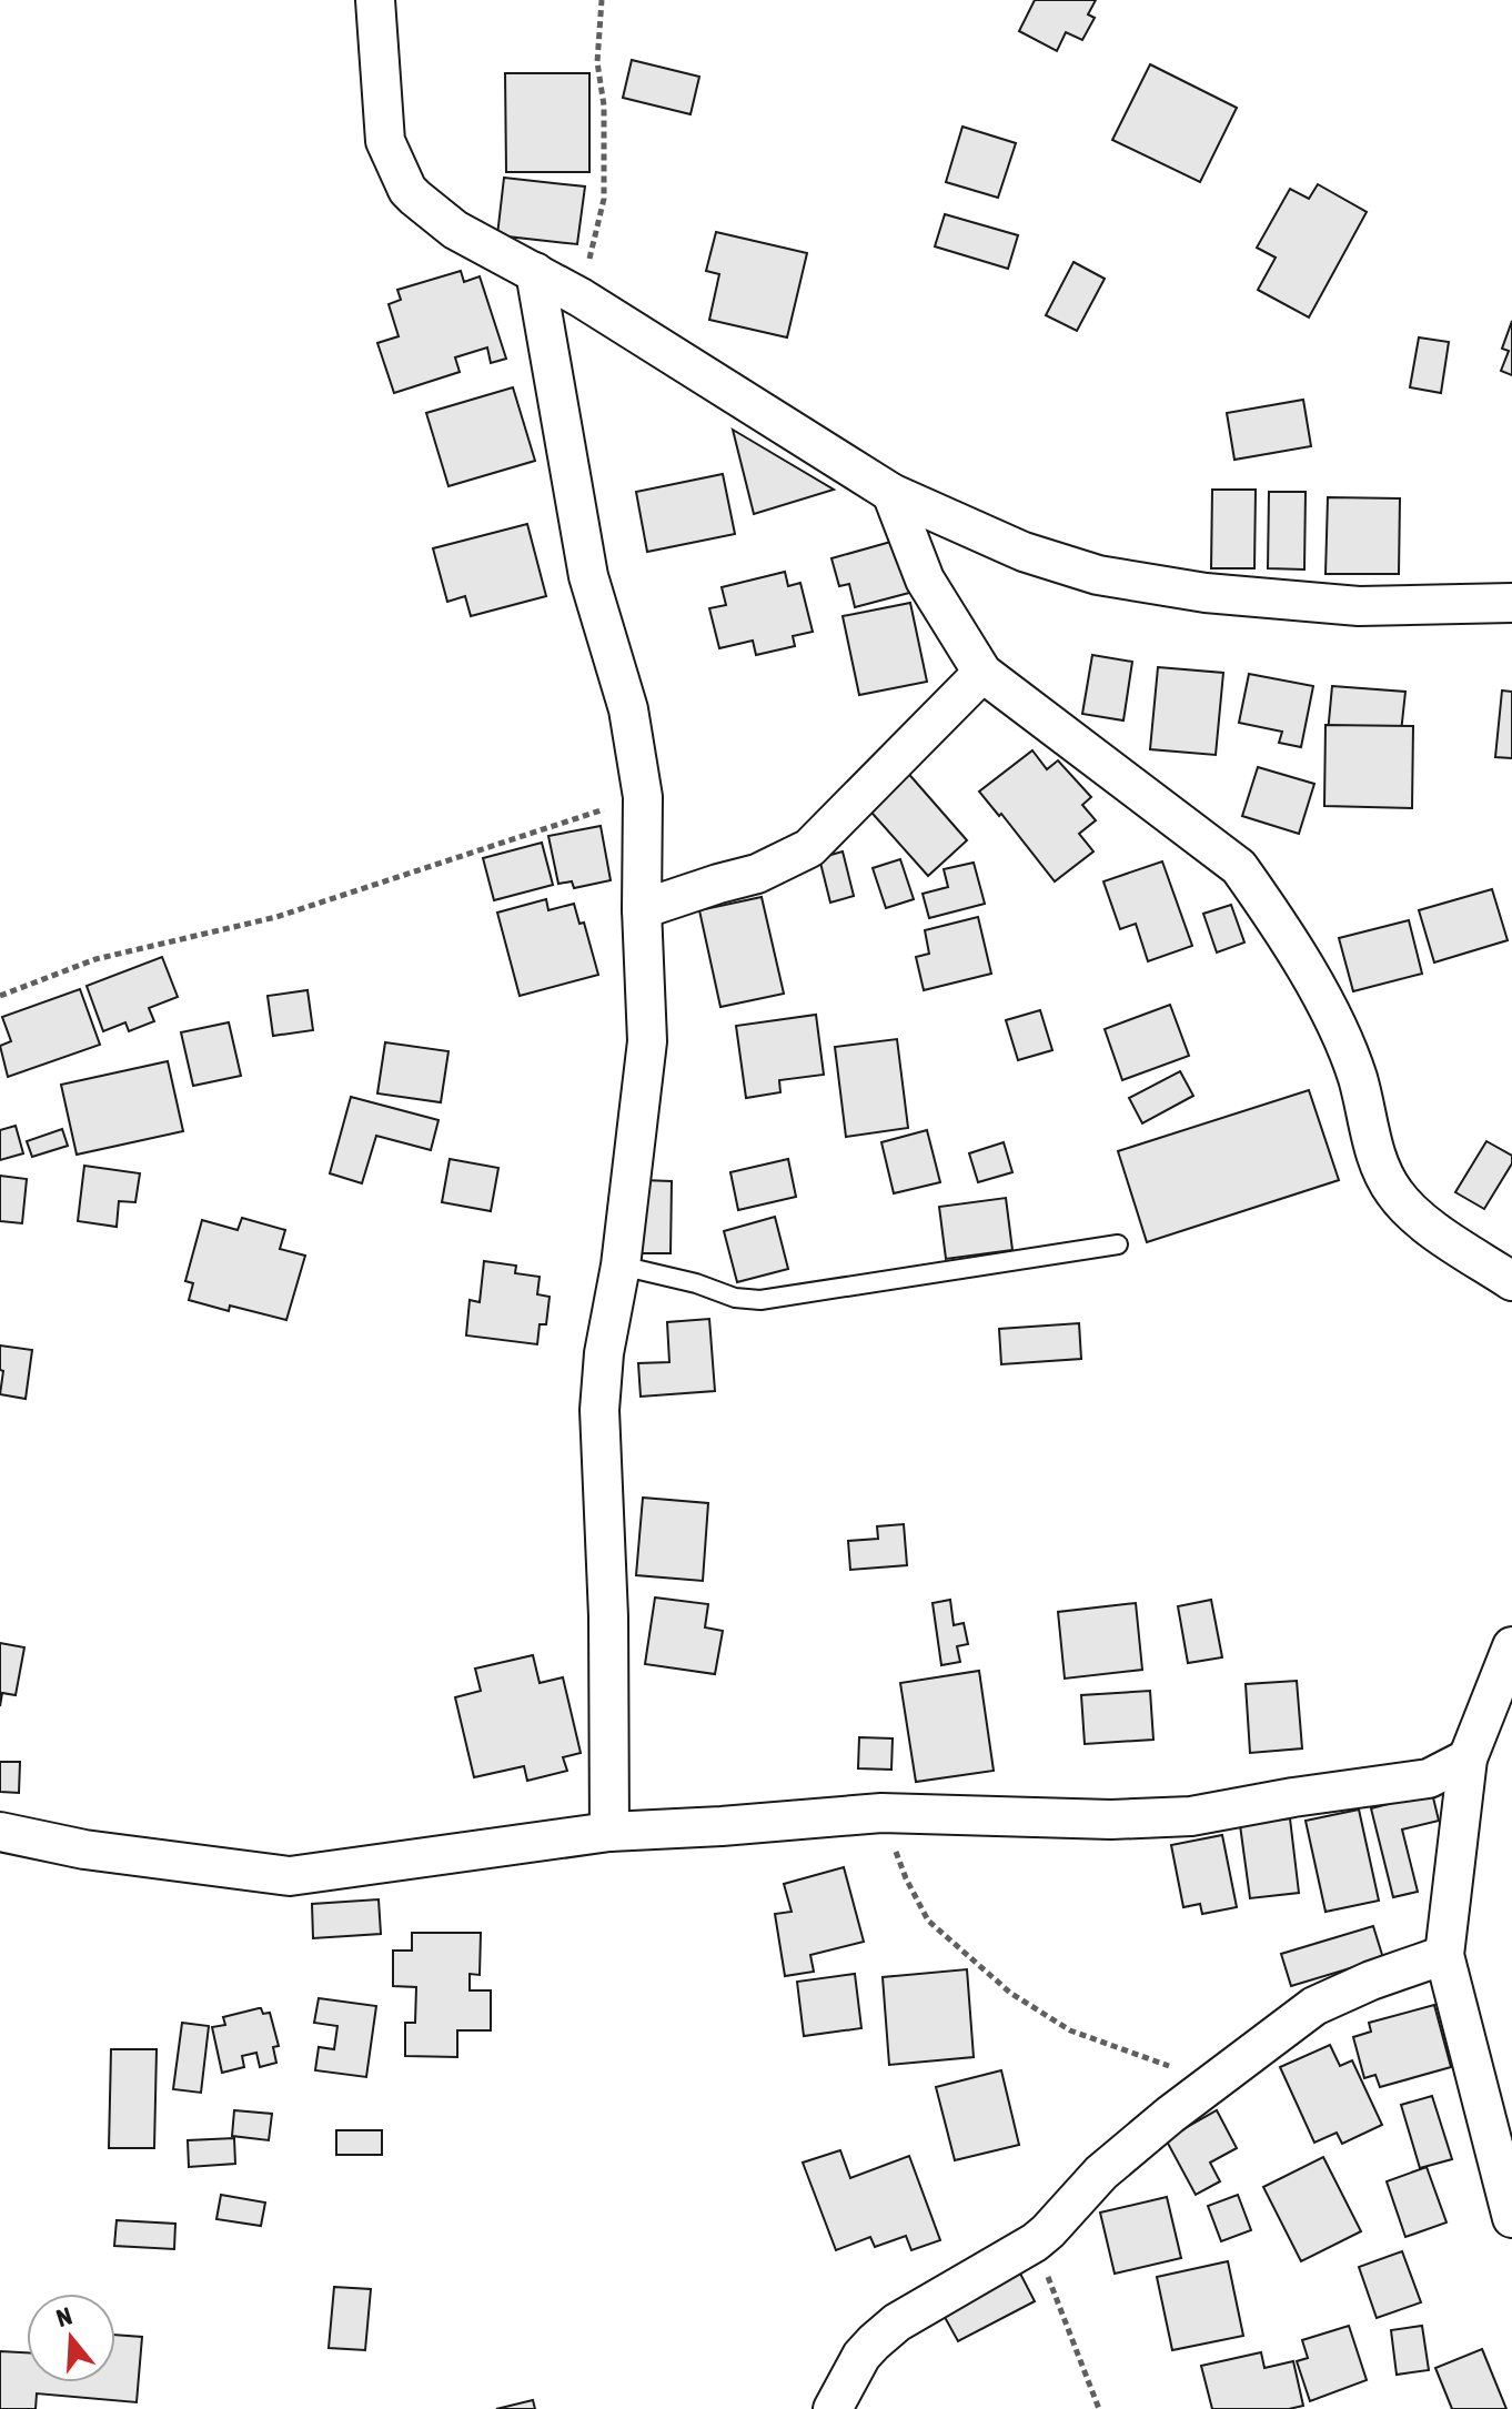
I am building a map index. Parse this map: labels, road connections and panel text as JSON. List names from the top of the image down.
{
  "north": "top"
}
